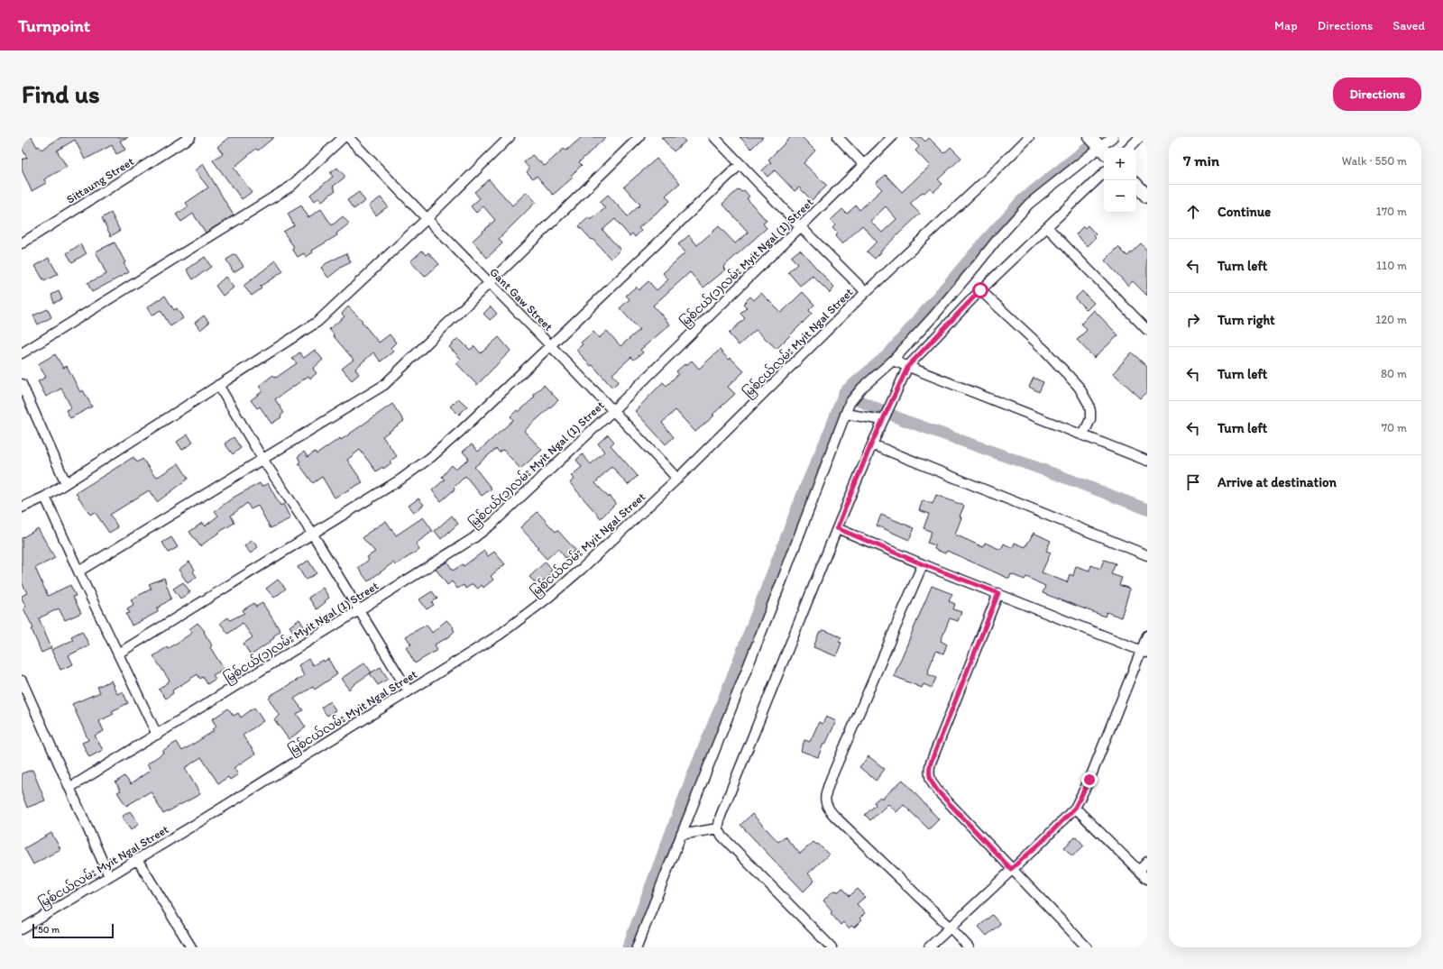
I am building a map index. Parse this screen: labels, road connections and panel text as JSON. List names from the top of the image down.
{
  "streets": {
    "street": [
      "Sittaung Street",
      "မြစ်ငယ်(၁)လမ်း Myit Ngal (1) Street",
      "Gant Gaw Street",
      "မြစ်ငယ်လမ်း Myit Ngal Street"
    ]
  },
  "crossings": [
    ["မြစ်ငယ်(၁)လမ်း Myit Ngal (1) Street", "Gant Gaw Street"],
    ["Gant Gaw Street", "မြစ်ငယ်လမ်း Myit Ngal Street"]
  ],
  "scale_bar": "50 m",
  "page": {
    "header": "Turnpoint",
    "nav": ["Map", "Directions", "Saved"],
    "buttons": "Directions",
    "title": "Find us",
    "heading": ["7 min", "Walk · 550 m"],
    "map_buttons": ["+", "−"],
    "list": [
      ["Continue", "170 m"],
      ["Turn left", "110 m"],
      ["Turn right", "120 m"],
      ["Turn left", "80 m"],
      ["Turn left", "70 m"],
      "Arrive at destination"
    ],
    "scale": "50 m"
  }
}
